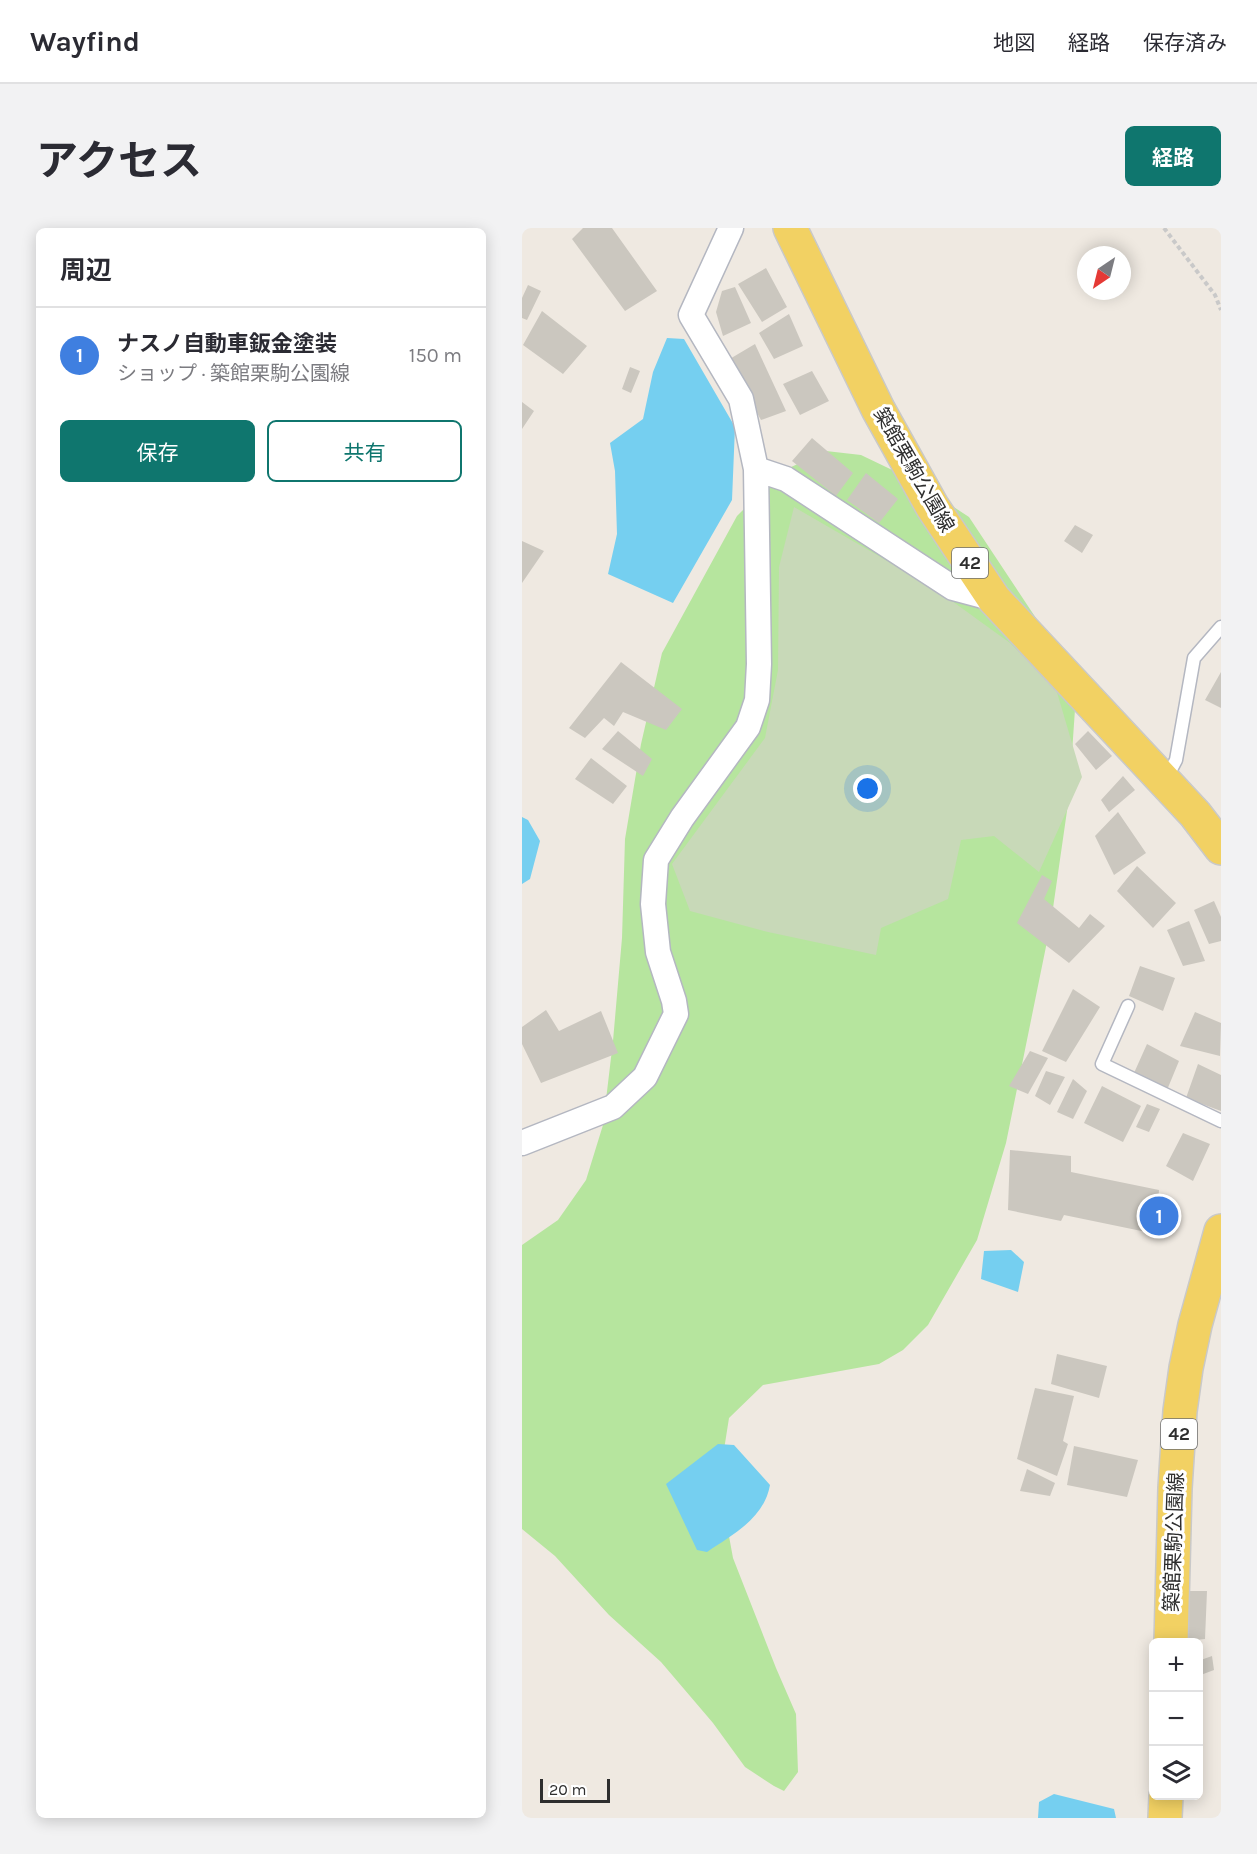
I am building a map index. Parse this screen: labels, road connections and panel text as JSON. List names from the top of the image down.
{
  "streets": {
    "main road": ["築館栗駒公園線", "42"]
  },
  "scale_bar": "20 m",
  "north": "bottom left",
  "page": {
    "header": "Wayfind",
    "nav": ["地図", "経路", "保存済み"],
    "title": "アクセス",
    "buttons": [
      "経路",
      ["保存", "共有"]
    ],
    "heading": "周辺",
    "list": [
      {
        "mark": "1",
        "name": "ナスノ自動車鈑金塗装",
        "note": "ショップ · 築館栗駒公園線",
        "value": "150 m"
      }
    ],
    "pins": "1",
    "map_buttons": ["+", "−"],
    "scale": "20 m"
  }
}
